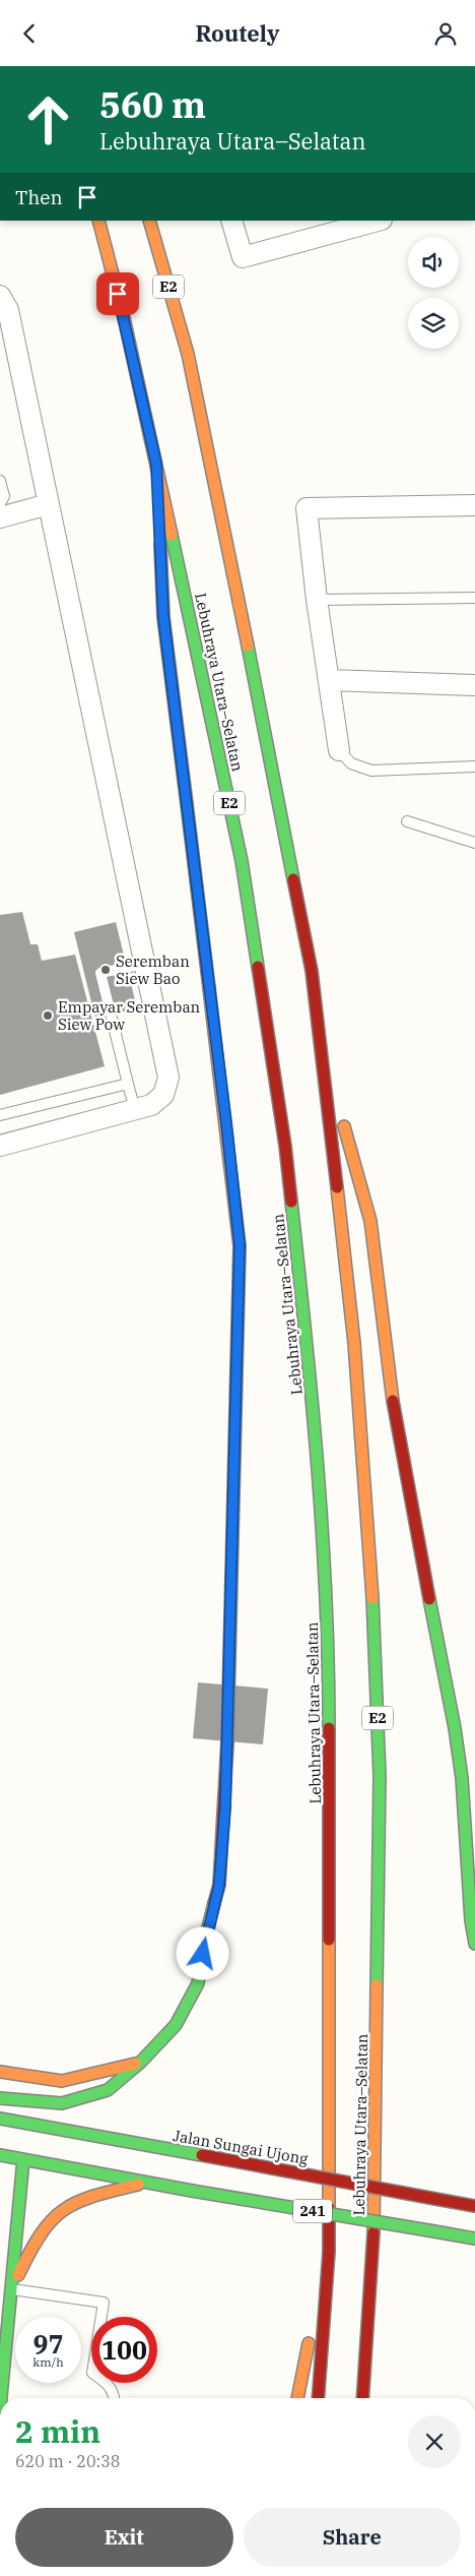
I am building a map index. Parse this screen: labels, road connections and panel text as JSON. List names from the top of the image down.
{
  "streets": {
    "highway": [
      "E2",
      "Lebuhraya Utara–Selatan",
      "Jalan Sungai Ujong",
      "241"
    ]
  },
  "places": ["Seremban Siew Bao", "Empayar Seremban Siew Pow"],
  "page": {
    "header": "Routely",
    "turn": ["560 m", "Lebuhraya Utara–Selatan"],
    "then": "Then",
    "speed": "97 km/h",
    "limit": "100",
    "heading": ["2 min", "620 m · 20:38"],
    "buttons": ["Exit", "Share"]
  }
}
